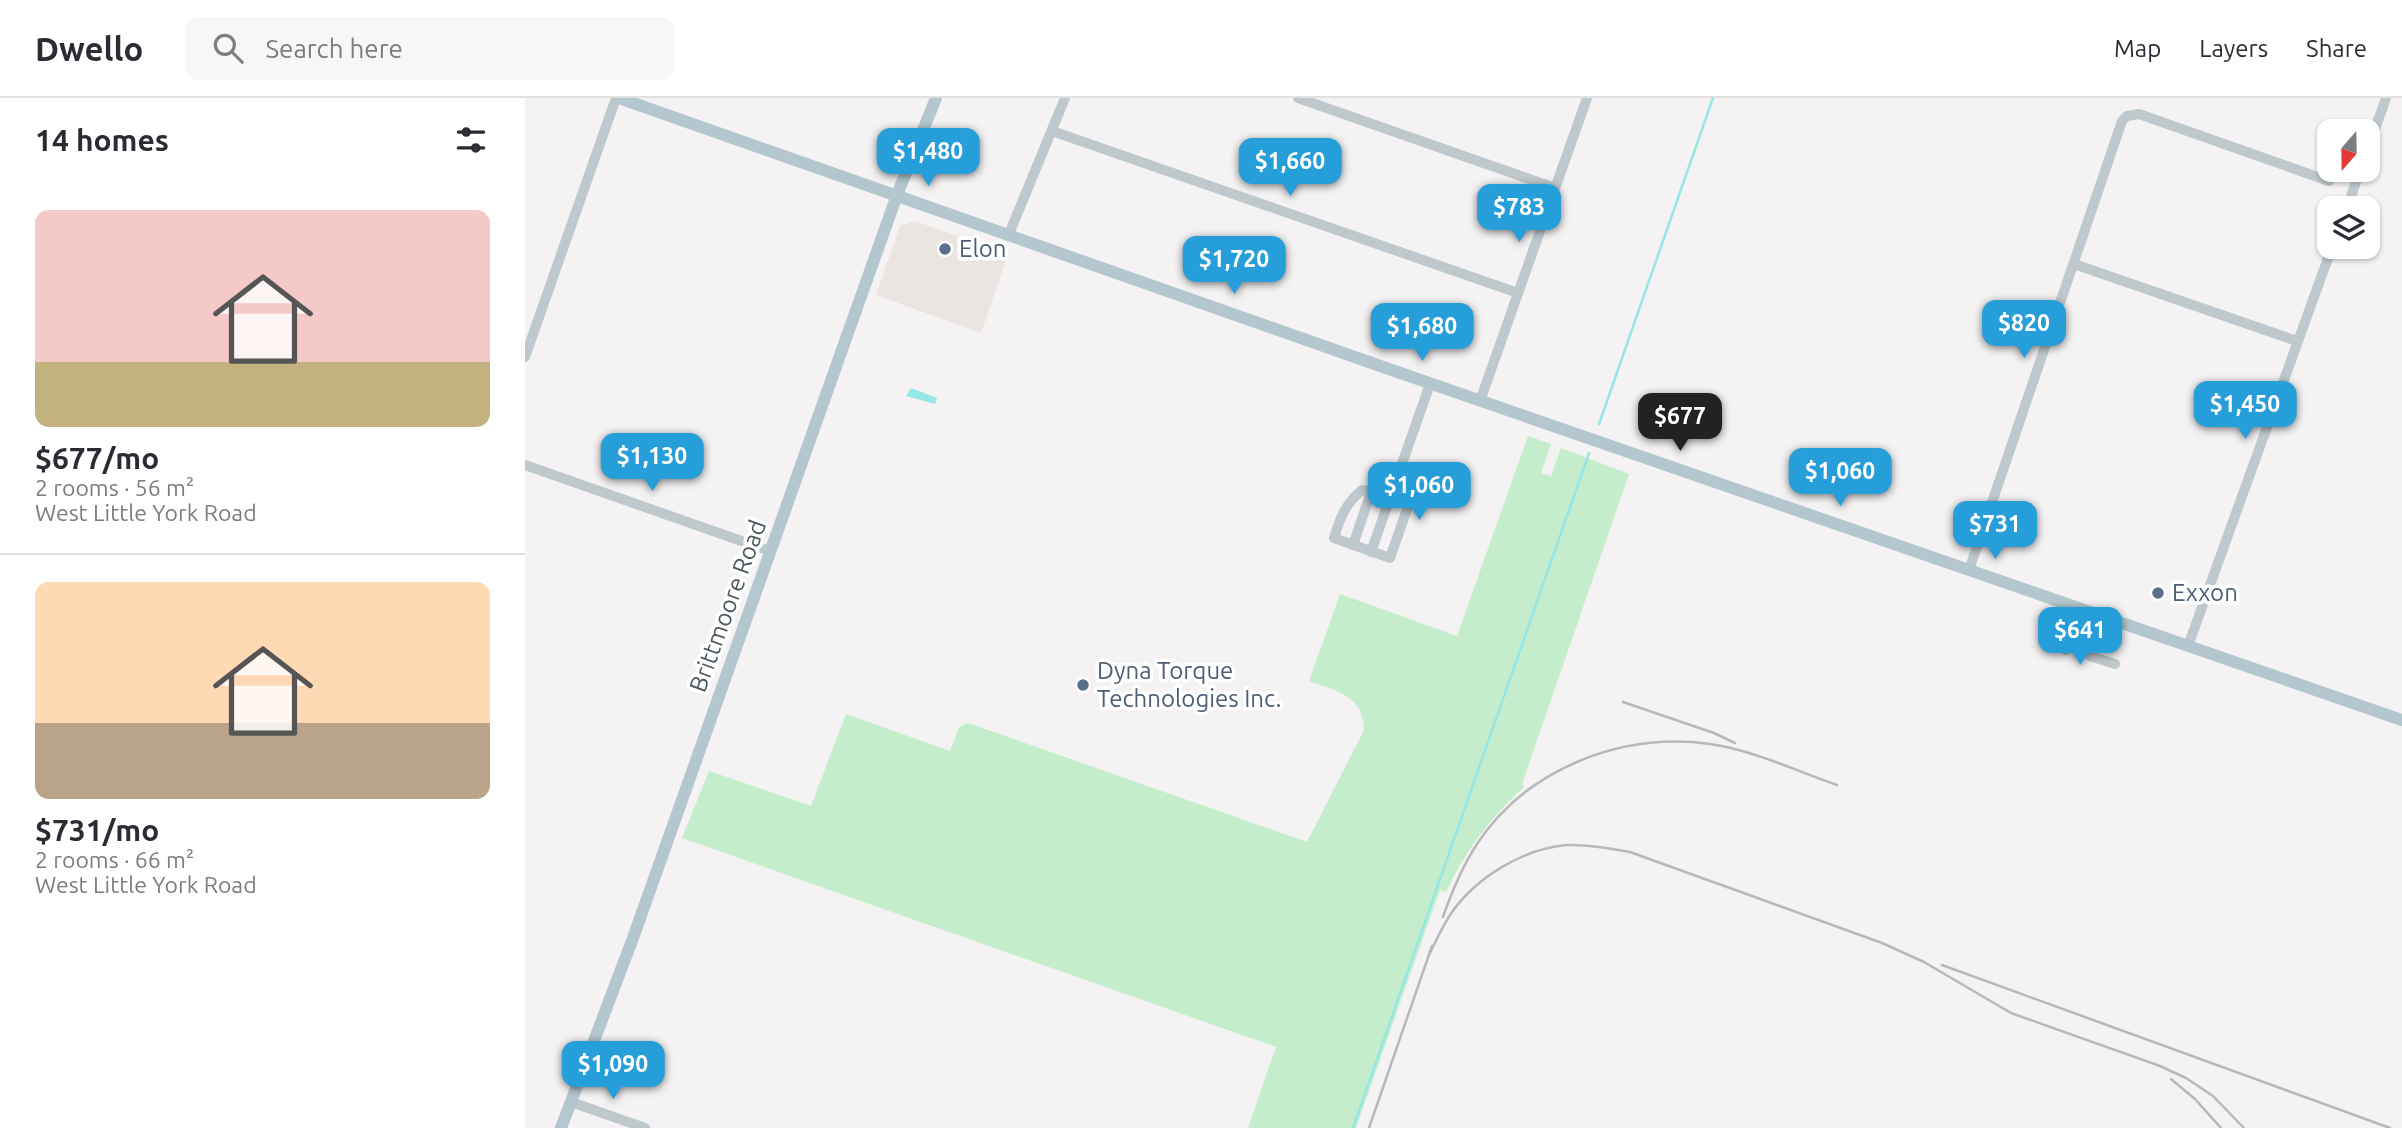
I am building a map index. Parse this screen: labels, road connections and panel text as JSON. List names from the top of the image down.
{
  "streets": {
    "main road": ["Brittmoore Road"]
  },
  "places": ["Elon", "Exxon", "Dyna Torque Technologies Inc."],
  "north": "bottom",
  "page": {
    "header": "Dwello",
    "search": "Search here",
    "nav": ["Map", "Layers", "Share"],
    "heading": "14 homes",
    "price": [
      "$1,480",
      "$1,660",
      "$783",
      "$1,720",
      "$820",
      "$1,680",
      "$1,450",
      "$677",
      "$1,130",
      "$1,060",
      "$1,060",
      "$731",
      "$641",
      "$1,090"
    ],
    "list": [
      {
        "name": "$677/mo",
        "note": "2 rooms · 56 m² · West Little York Road"
      },
      {
        "name": "$731/mo",
        "note": "2 rooms · 66 m² · West Little York Road"
      }
    ]
  }
}
